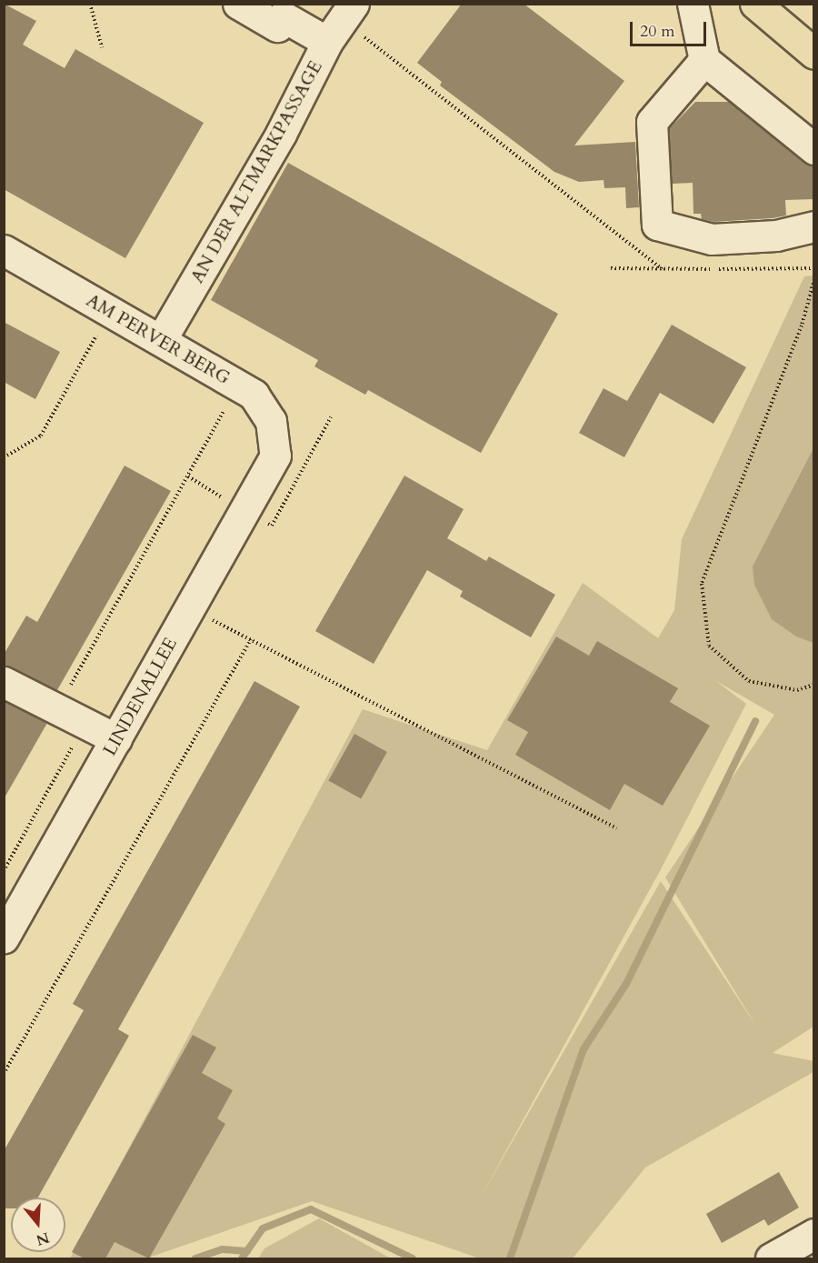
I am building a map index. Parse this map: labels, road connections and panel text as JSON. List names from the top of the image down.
{
  "streets": {
    "street": ["AN DER ALTMARKPASSAGE", "AM PERVER BERG", "LINDENALLEE"]
  },
  "crossings": [
    ["AN DER ALTMARKPASSAGE", "AM PERVER BERG"],
    ["AM PERVER BERG", "LINDENALLEE"]
  ],
  "scale_bar": "20 m",
  "north": "bottom"
}
